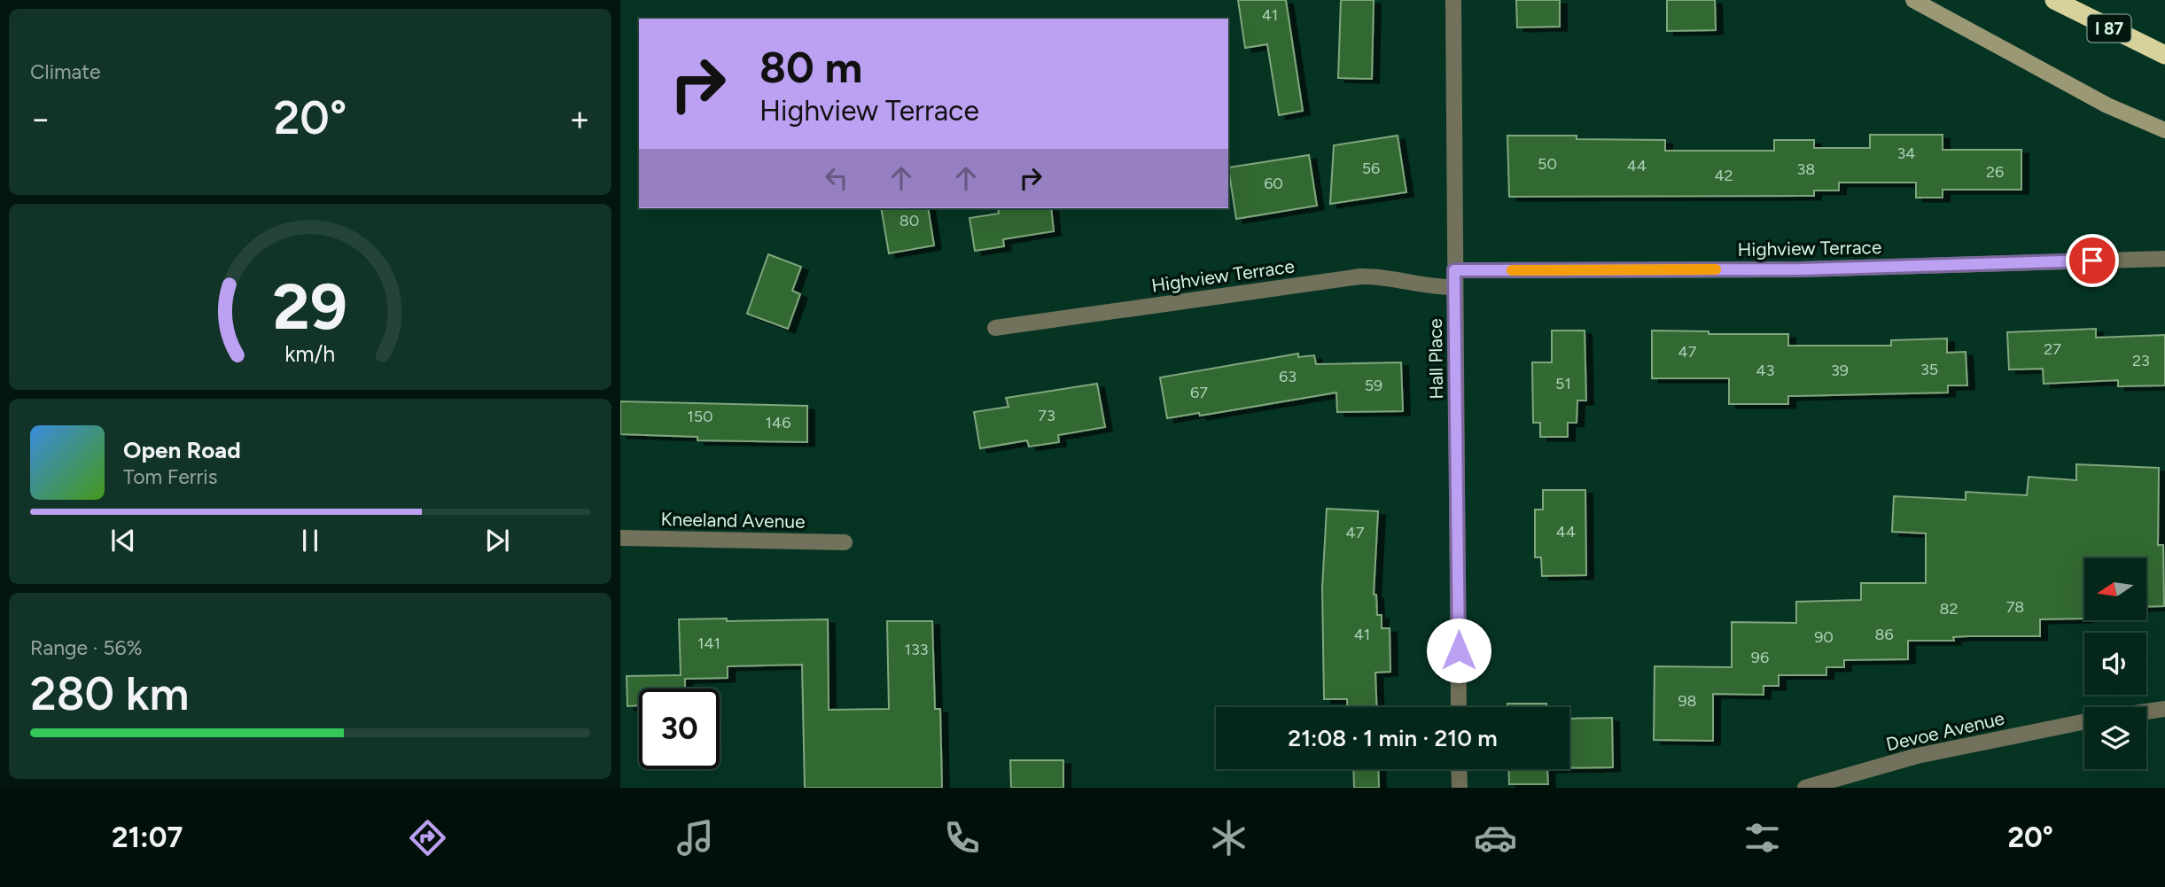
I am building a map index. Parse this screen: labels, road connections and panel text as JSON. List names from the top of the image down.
{
  "streets": {
    "highway": ["I 87"],
    "street": [
      "Highview Terrace",
      "Hall Place",
      "Kneeland Avenue",
      "Devoe Avenue"
    ]
  },
  "crossings": [
    ["Highview Terrace", "Hall Place"]
  ],
  "house_numbers": [
    "41",
    "34",
    "50",
    "44",
    "56",
    "38",
    "26",
    "42",
    "60",
    "80",
    "27",
    "47",
    "23",
    "35",
    "43",
    "39",
    "63",
    "51",
    "59",
    "67",
    "73",
    "150",
    "146",
    "44",
    "47",
    "78",
    "82",
    "41",
    "86",
    "90",
    "141",
    "133",
    "96",
    "98"
  ],
  "north": "left",
  "page": {
    "tile": [
      "Climate",
      ["Range · 56%", "280 km"]
    ],
    "turn": ["80 m", "Highview Terrace"],
    "heat": ["−", "20°", "+"],
    "song": ["Open Road", "Tom Ferris"],
    "limit": "30",
    "trip": "21:08 · 1 min · 210 m",
    "tabs": ["21:07", "20°"],
    "gauge": ["29", "km/h"]
  }
}
